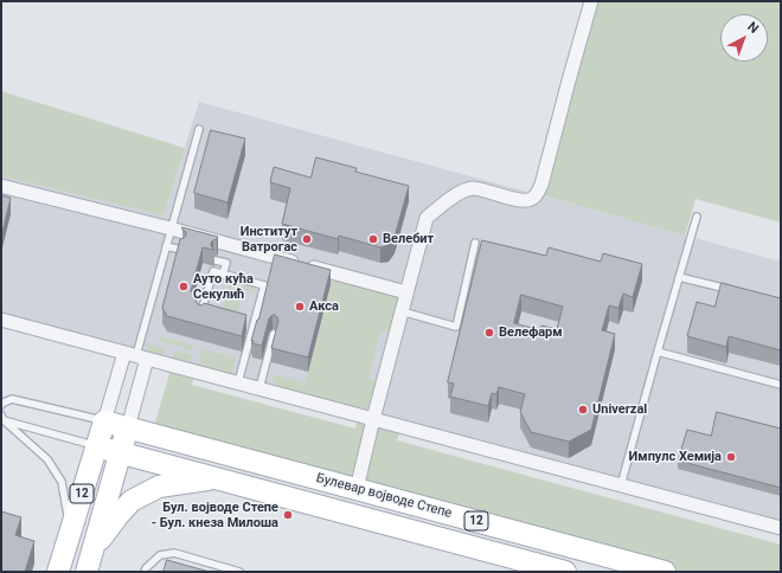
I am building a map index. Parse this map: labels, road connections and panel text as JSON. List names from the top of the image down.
{
  "streets": {
    "main road": ["12", "Булевар војводе Степе"]
  },
  "crossings": [
    ["12", "Булевар војводе Степе"]
  ],
  "places": [
    "Институт Ватрогас",
    "Велебит",
    "Ауто кућа Секулић",
    "Акса",
    "Велефарм",
    "Univerzal",
    "Импулс Хемија",
    "Бул. војводе Степе - Бул. кнеза Милоша"
  ],
  "north": "top right"
}
